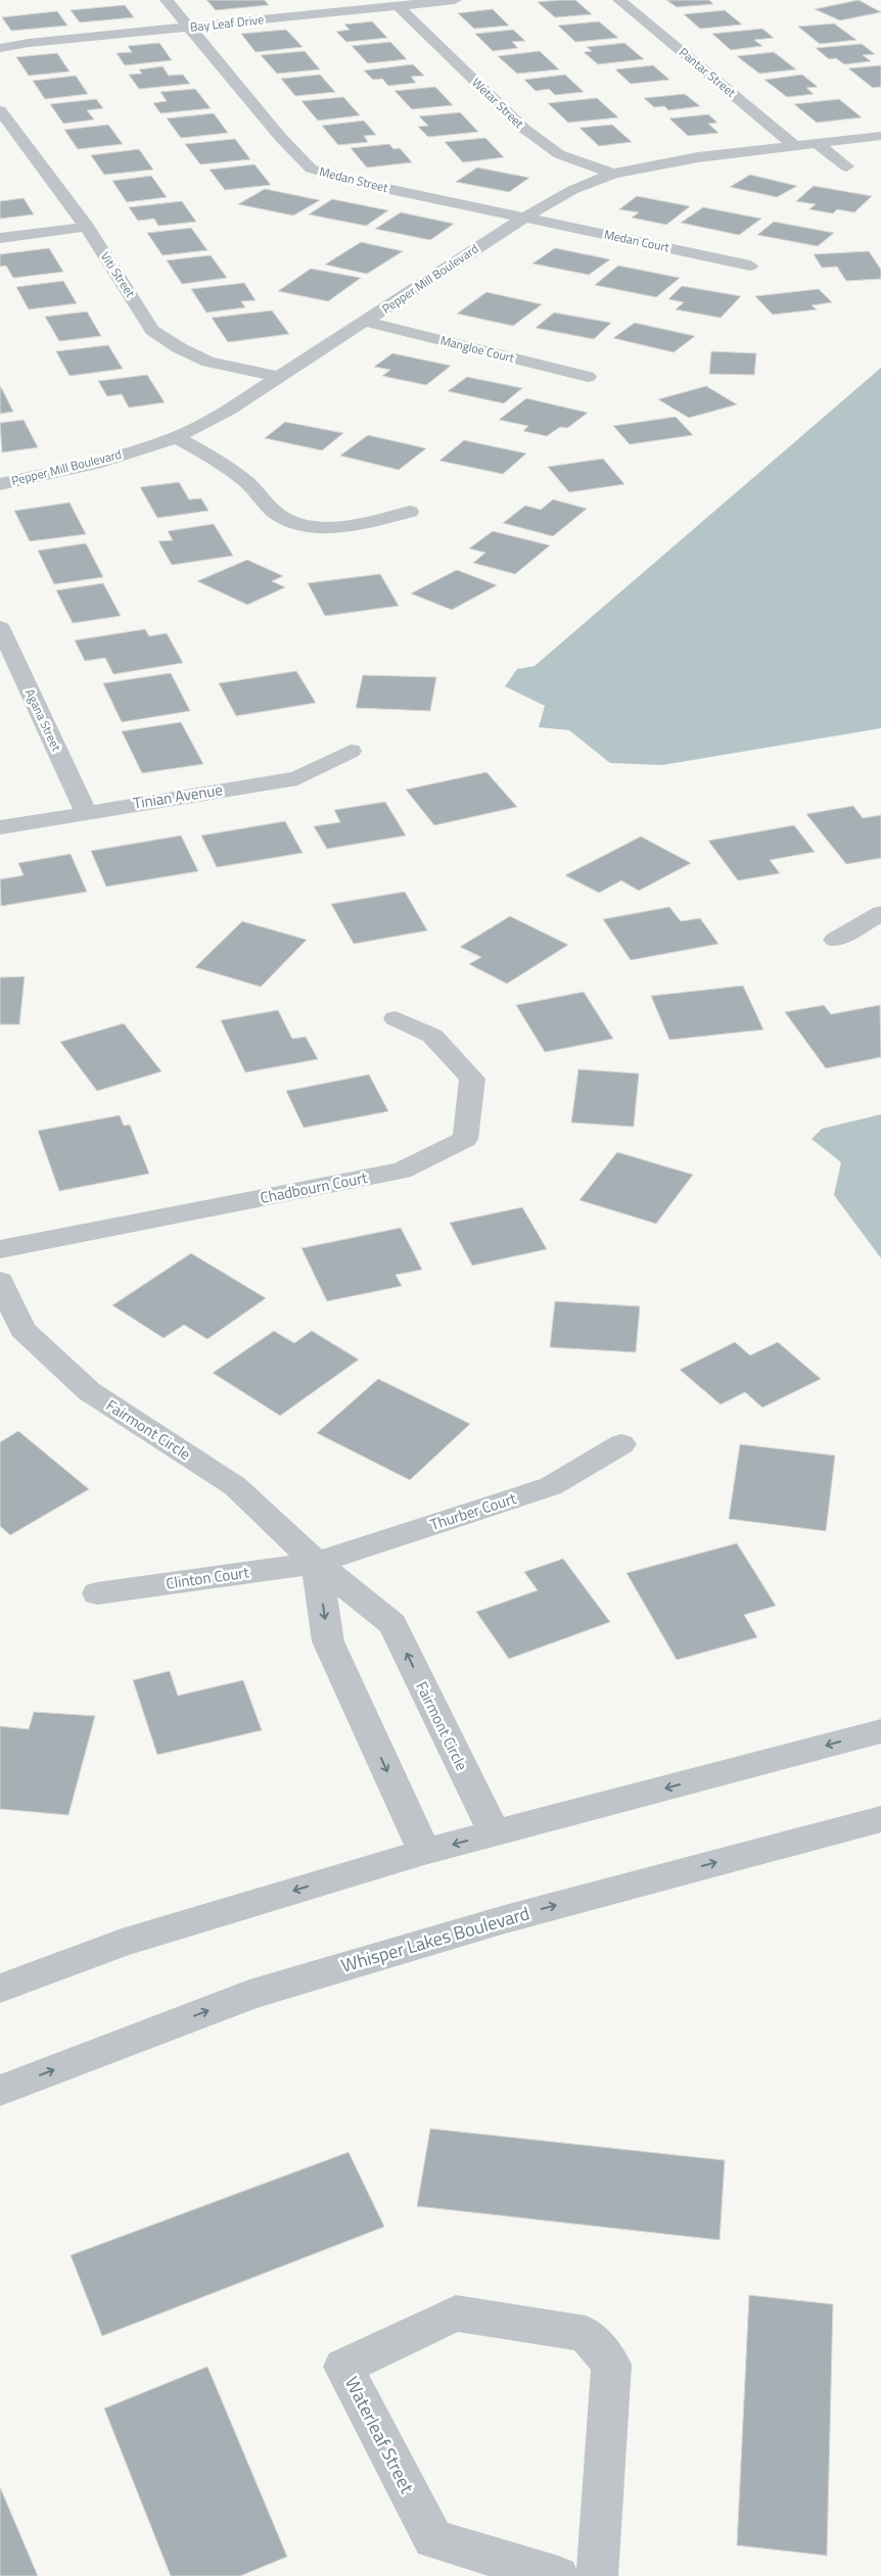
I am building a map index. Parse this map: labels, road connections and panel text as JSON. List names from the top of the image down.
{
  "streets": {
    "street": [
      "Bay Leaf Drive",
      "Pantar Street",
      "Wetar Street",
      "Medan Street",
      "Medan Court",
      "Viti Street",
      "Pepper Mill Boulevard",
      "Mangloe Court",
      "Agana Street",
      "Tinian Avenue",
      "Chadbourn Court",
      "Fairmont Circle",
      "Thurber Court",
      "Clinton Court",
      "Whisper Lakes Boulevard",
      "Waterleaf Street"
    ]
  },
  "crossings": [
    ["Bay Leaf Drive", "Wetar Street"],
    ["Bay Leaf Drive", "Medan Street"],
    ["Pantar Street", "Pepper Mill Boulevard"],
    ["Wetar Street", "Pepper Mill Boulevard"],
    ["Medan Street", "Medan Court"],
    ["Medan Street", "Pepper Mill Boulevard"],
    ["Medan Court", "Pepper Mill Boulevard"],
    ["Viti Street", "Pepper Mill Boulevard"],
    ["Pepper Mill Boulevard", "Mangloe Court"],
    ["Agana Street", "Tinian Avenue"],
    ["Fairmont Circle", "Thurber Court"],
    ["Fairmont Circle", "Clinton Court"],
    ["Thurber Court", "Clinton Court"]
  ]
}
